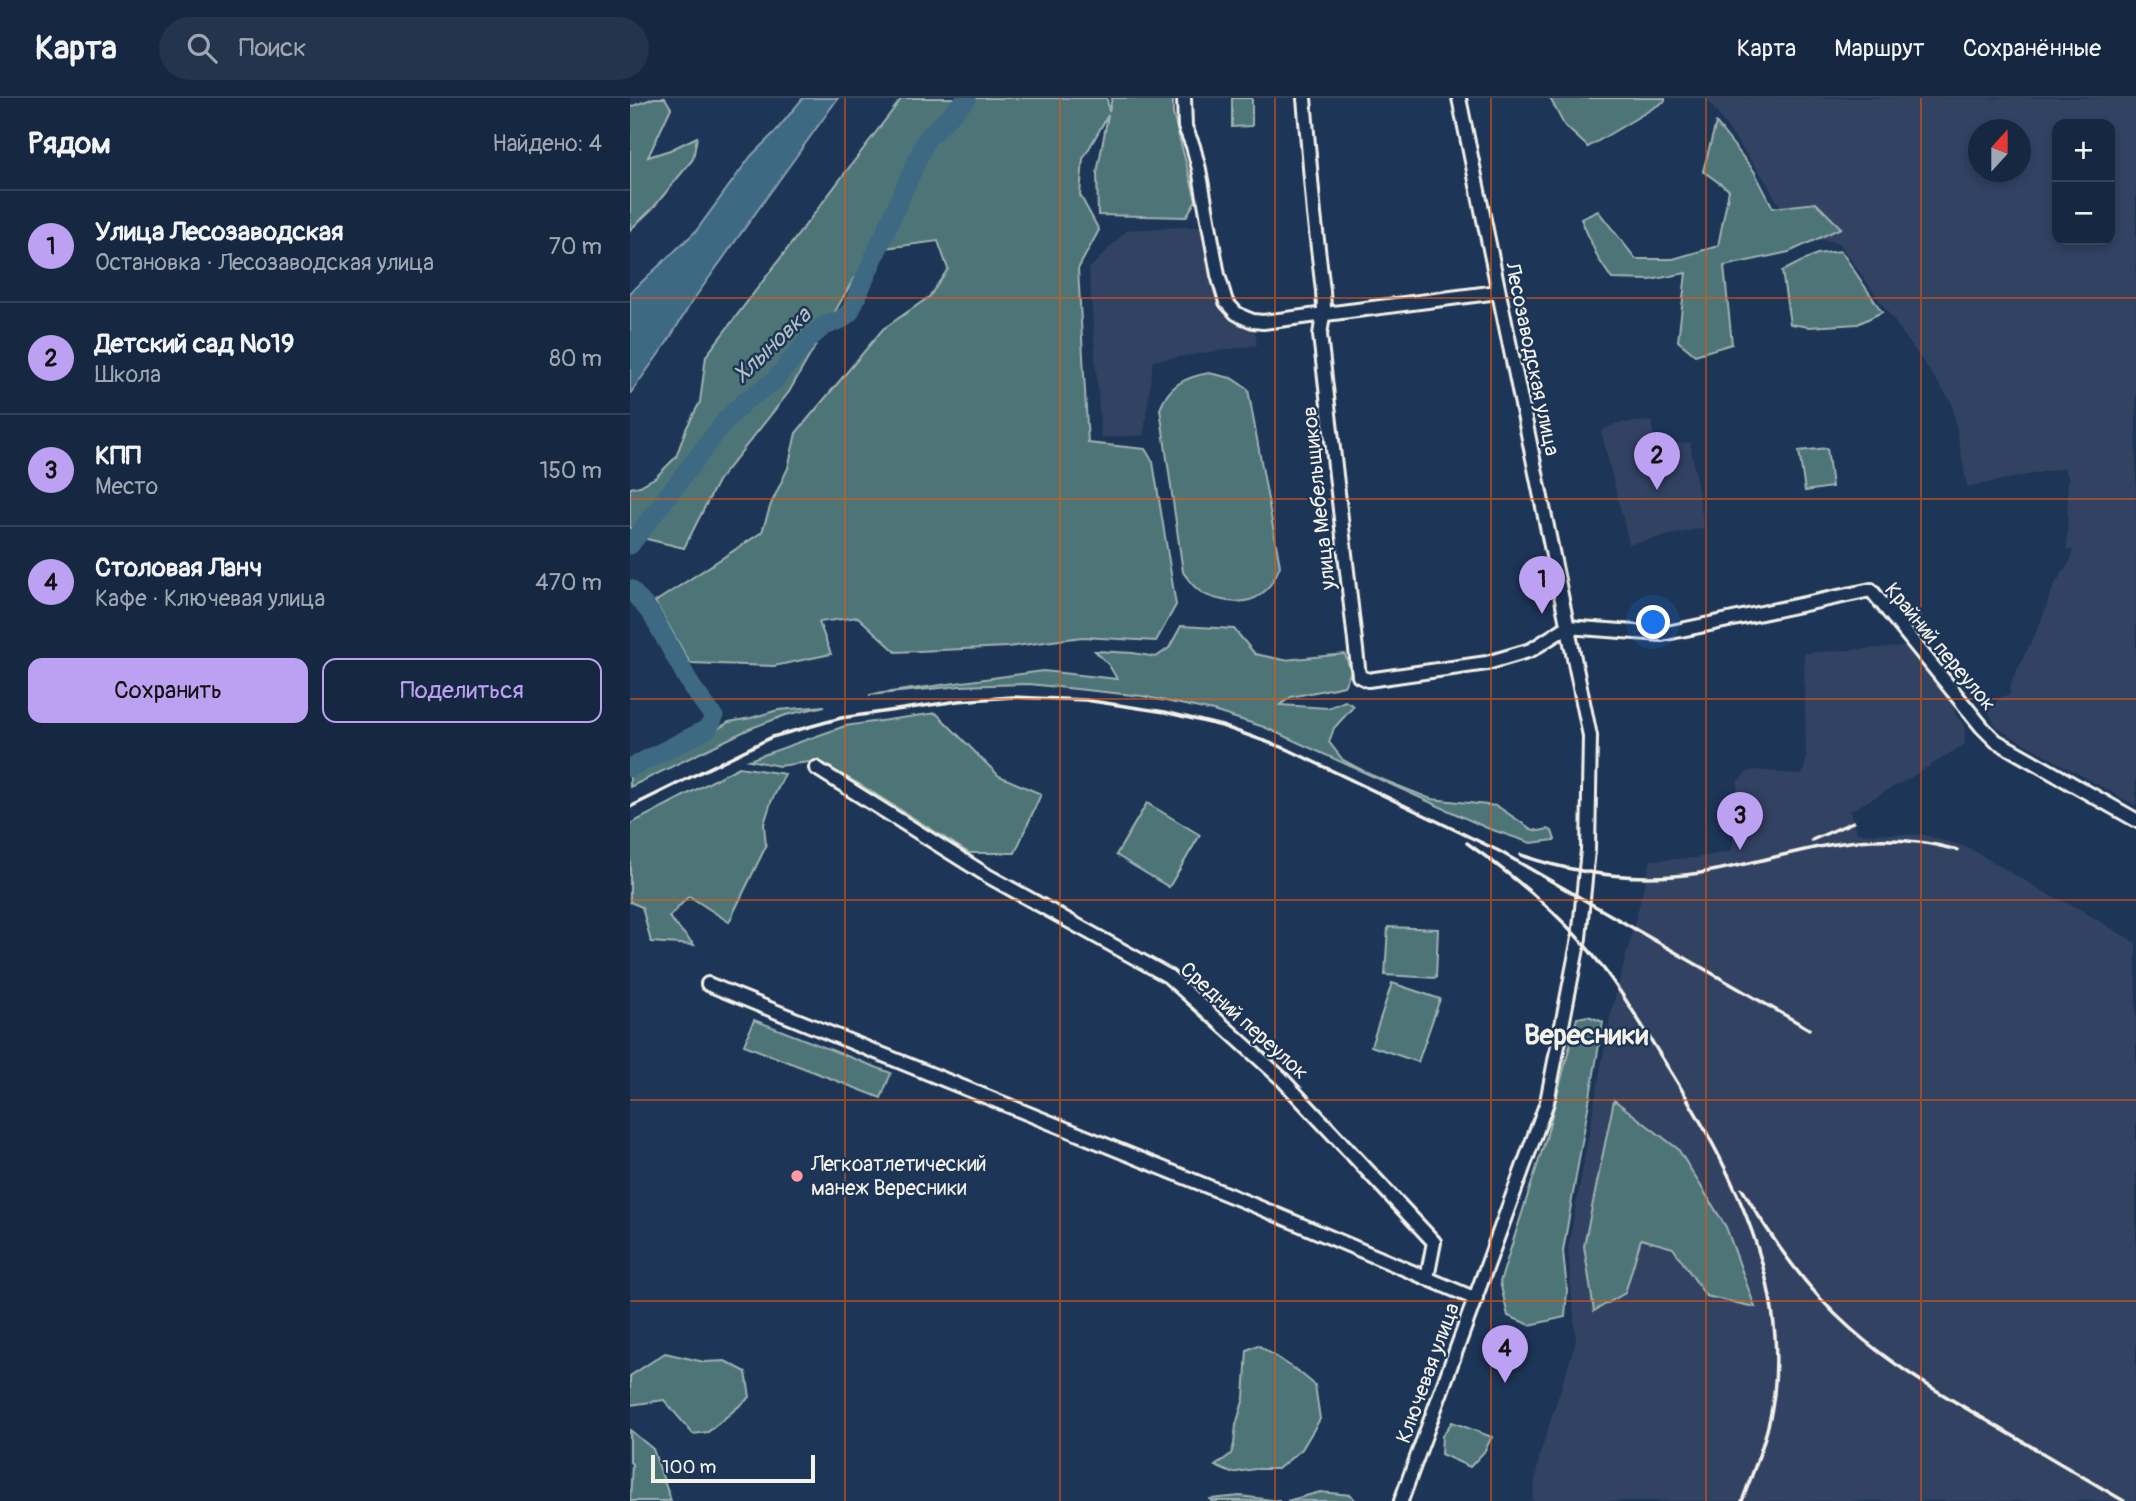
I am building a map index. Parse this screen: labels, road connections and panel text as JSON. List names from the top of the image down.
{
  "streets": {
    "street": [
      "Лесозаводская улица",
      "улица Мебельщиков",
      "Крайний переулок",
      "Средний переулок",
      "Ключевая улица"
    ]
  },
  "crossings": [
    ["Лесозаводская улица", "улица Мебельщиков"],
    ["Лесозаводская улица", "Крайний переулок"],
    ["Лесозаводская улица", "Ключевая улица"],
    ["улица Мебельщиков", "Крайний переулок"]
  ],
  "districts": ["Вересники"],
  "water": ["Хлыновка"],
  "places": ["Легкоатлетический манеж Вересники"],
  "scale_bar": "100 m",
  "north": "top",
  "page": {
    "header": "Карта",
    "search": "Поиск",
    "nav": ["Карта", "Маршрут", "Сохранённые"],
    "heading": ["Рядом", "Найдено: 4"],
    "map_buttons": ["+", "−"],
    "list": [
      {
        "mark": "1",
        "name": "Улица Лесозаводская",
        "note": "Остановка · Лесозаводская улица",
        "value": "70 m"
      },
      {
        "mark": "2",
        "name": "Детский сад №19",
        "note": "Школа",
        "value": "80 m"
      },
      {
        "mark": "3",
        "name": "КПП",
        "note": "Место",
        "value": "150 m"
      },
      {
        "mark": "4",
        "name": "Столовая Ланч",
        "note": "Кафе · Ключевая улица",
        "value": "470 m"
      }
    ],
    "pins": [
      "2",
      "1",
      "3",
      "4"
    ],
    "buttons": ["Сохранить", "Поделиться"],
    "scale": "100 m"
  }
}
